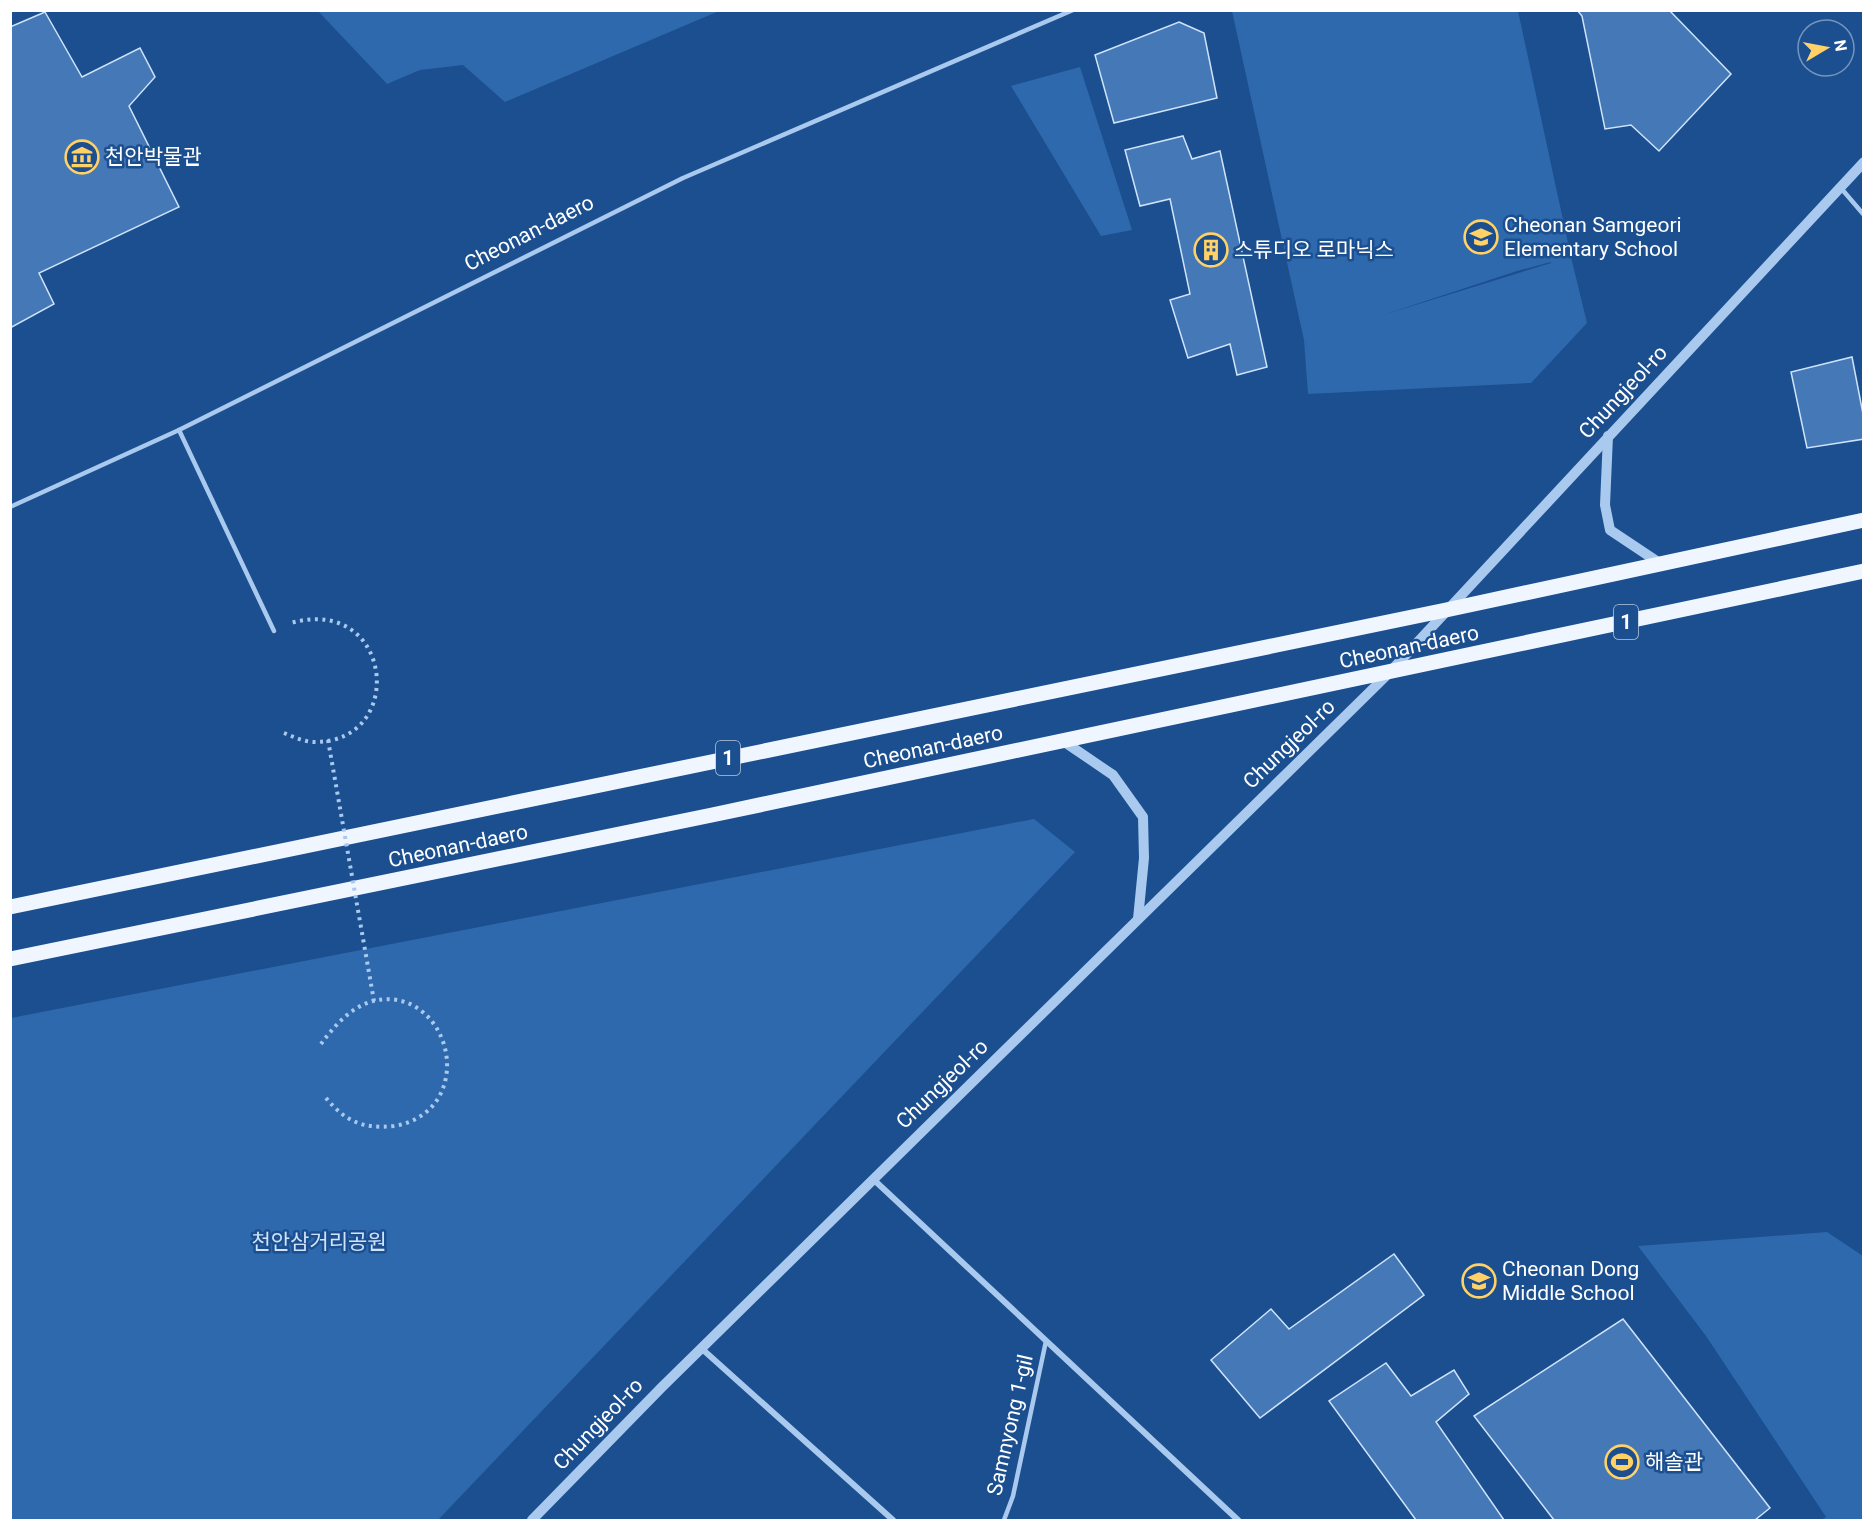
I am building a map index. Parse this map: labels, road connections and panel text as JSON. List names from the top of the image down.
{
  "streets": {
    "main road": ["Cheonan-daero", "1"],
    "street": ["Chungjeol-ro"],
    "lane": ["Samnyong 1-gil"]
  },
  "crossings": [
    ["Cheonan-daero", "Chungjeol-ro"]
  ],
  "parks": ["천안삼거리공원"],
  "places": {
    "museum": ["천안박물관"],
    "school or university": ["Cheonan Samgeori Elementary School", "Cheonan Dong Middle School"],
    "building": ["스튜디오 로마닉스"],
    "sports": ["해솔관"]
  },
  "north": "right"
}
